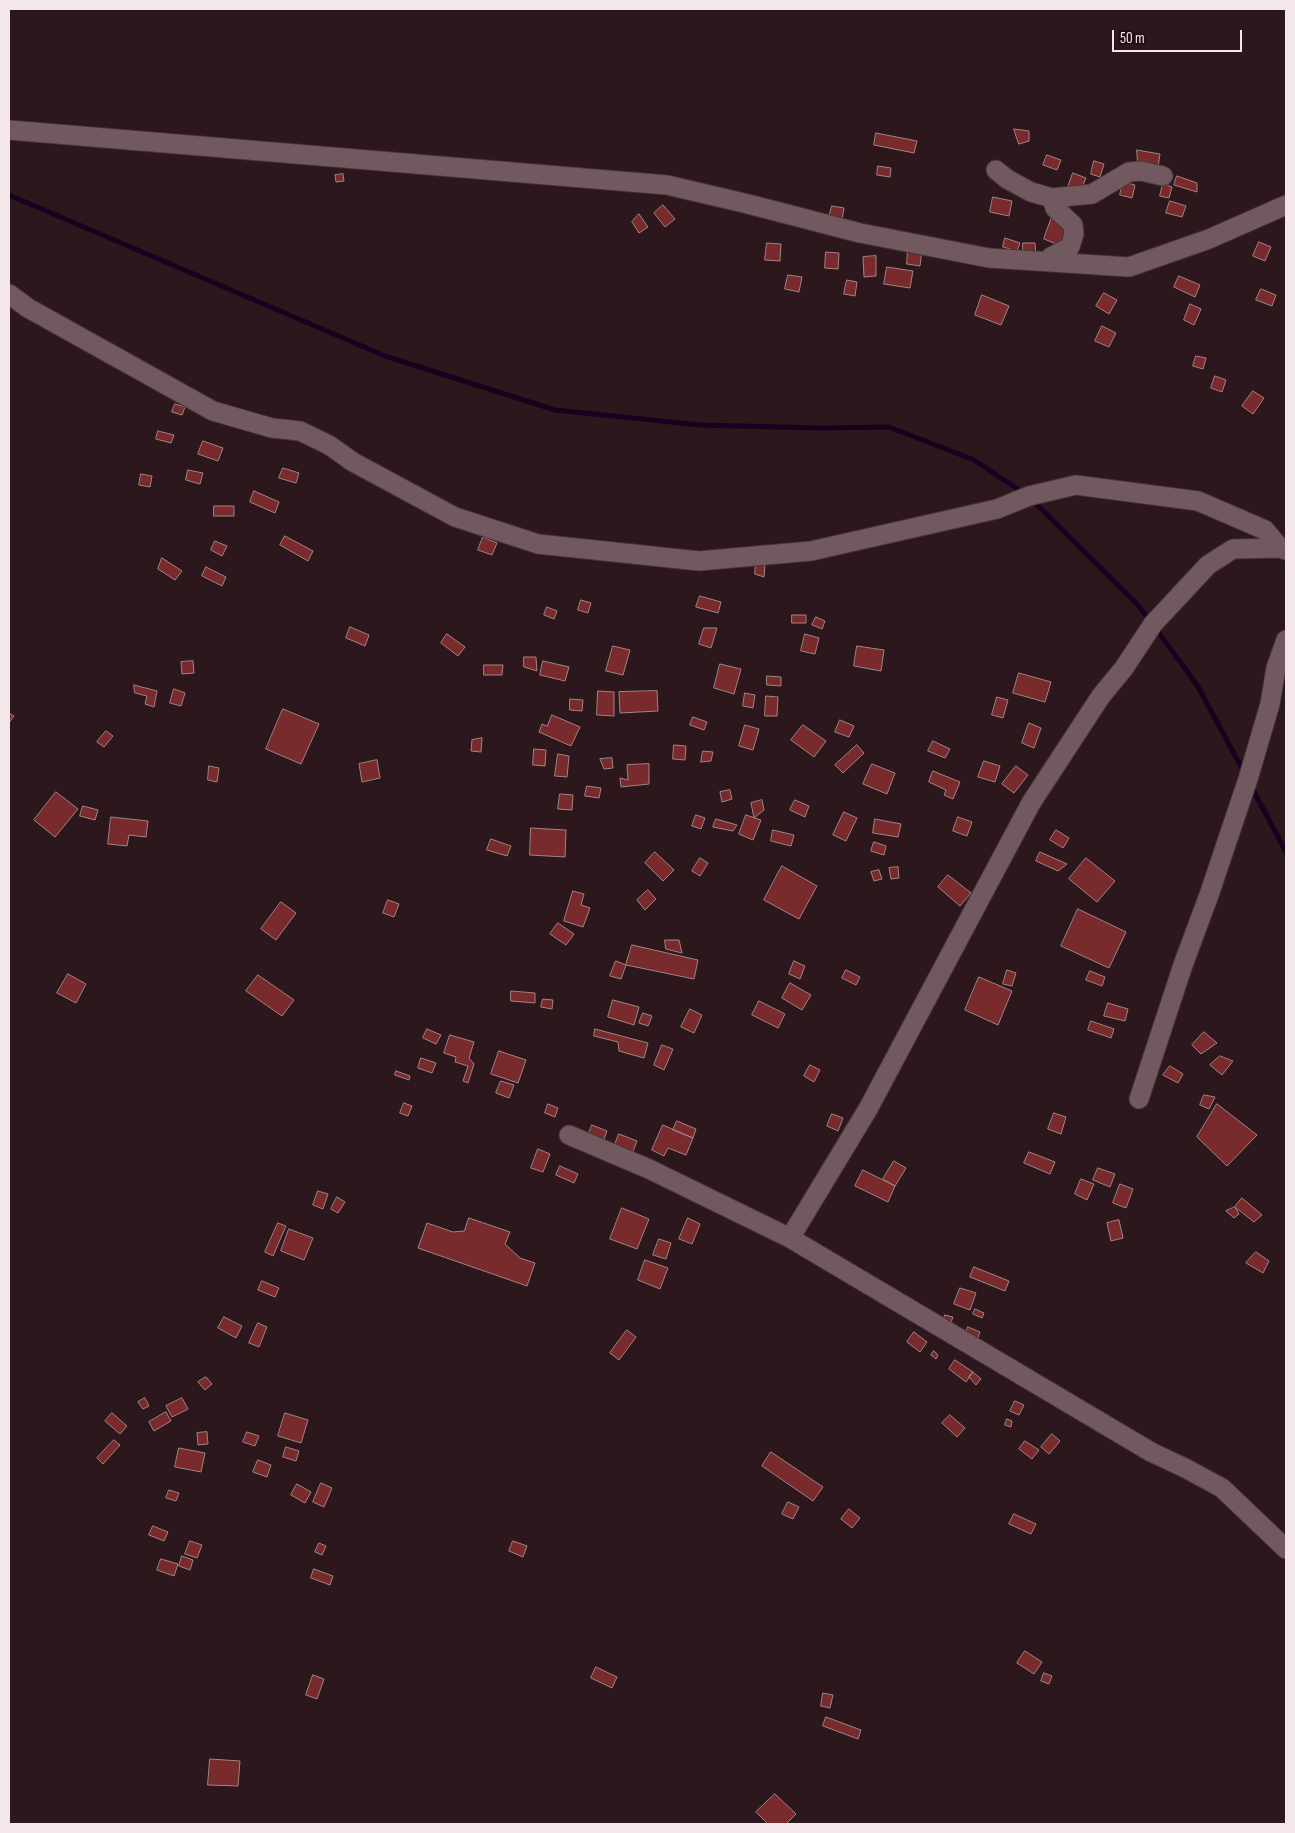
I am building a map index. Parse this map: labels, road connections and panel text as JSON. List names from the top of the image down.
{
  "scale_bar": "50 m"
}
